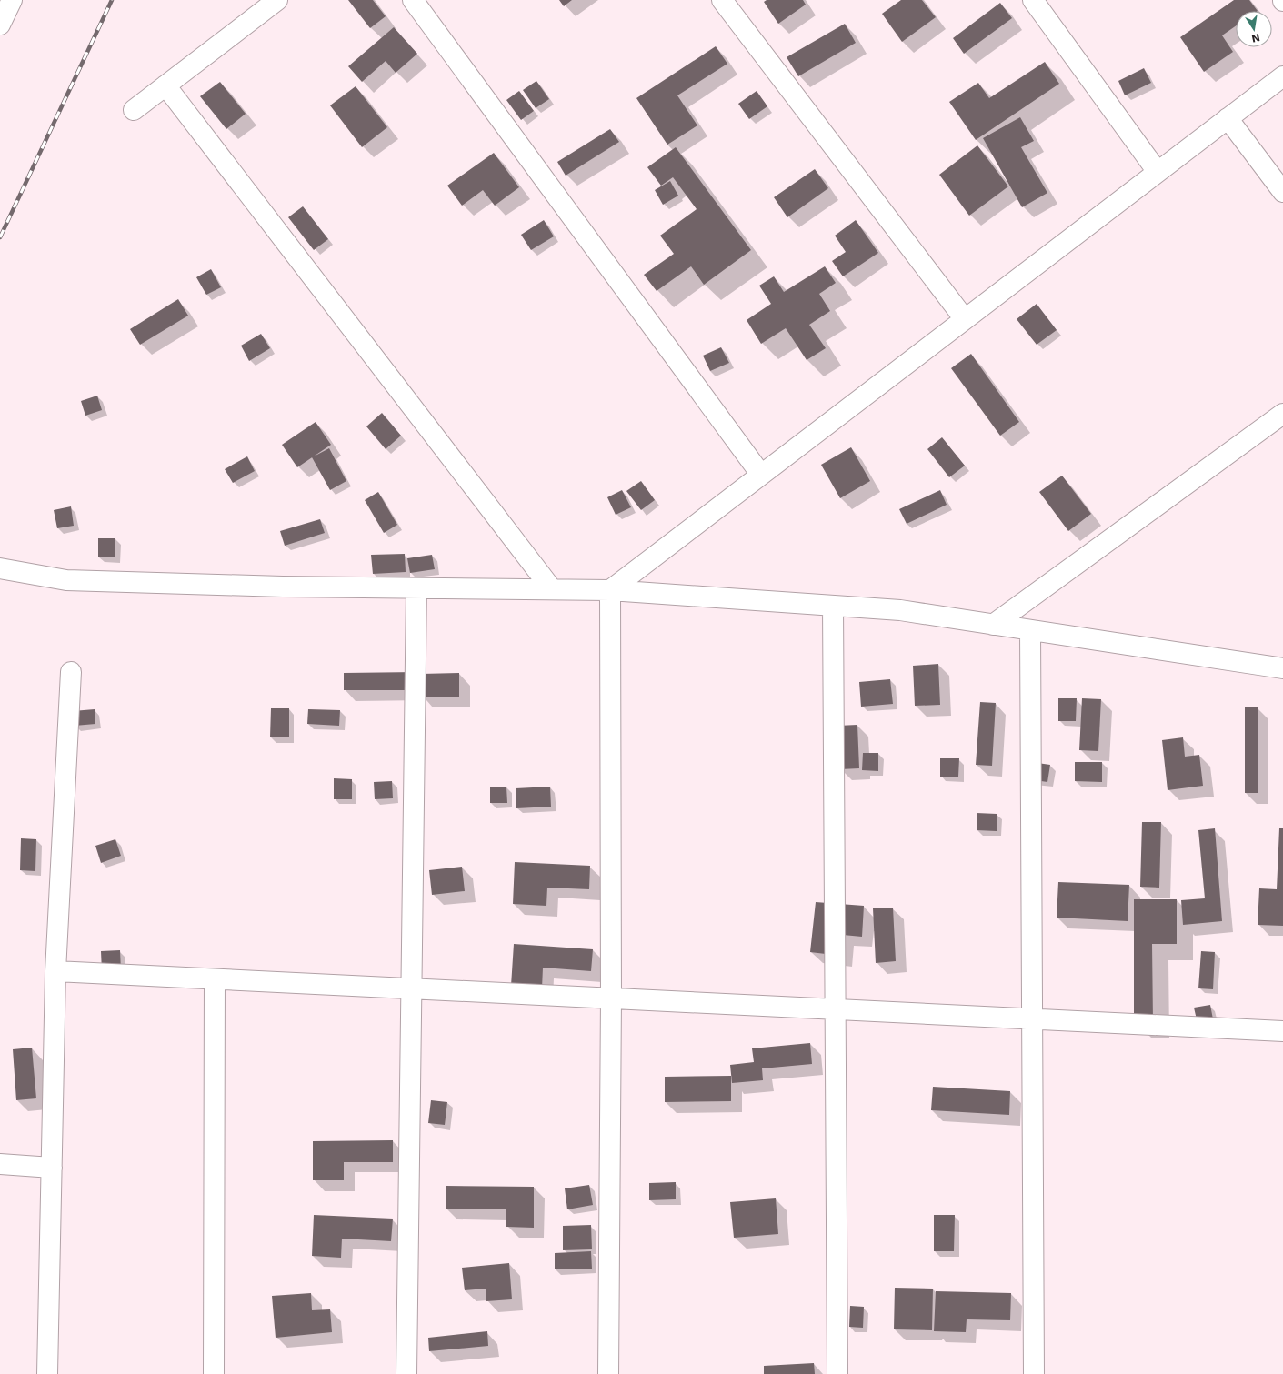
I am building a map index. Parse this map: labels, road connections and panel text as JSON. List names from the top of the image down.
{
  "north": "bottom"
}
